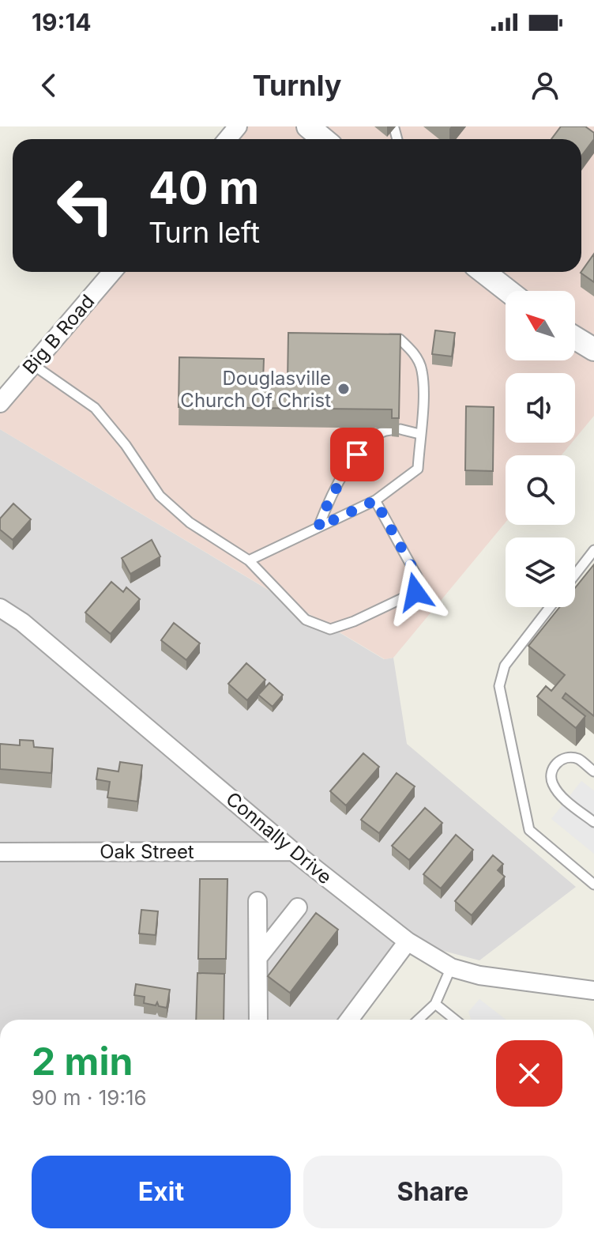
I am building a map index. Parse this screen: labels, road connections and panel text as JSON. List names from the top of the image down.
{
  "streets": {
    "street": ["Big B Road", "Connally Drive", "Oak Street"]
  },
  "crossings": [
    ["Connally Drive", "Oak Street"]
  ],
  "places": ["Douglasville Church Of Christ"],
  "north": "top left",
  "page": {
    "status": "19:14",
    "header": "Turnly",
    "turn": ["40 m", "Turn left"],
    "heading": ["2 min", "90 m · 19:16"],
    "buttons": ["Exit", "Share"]
  }
}
